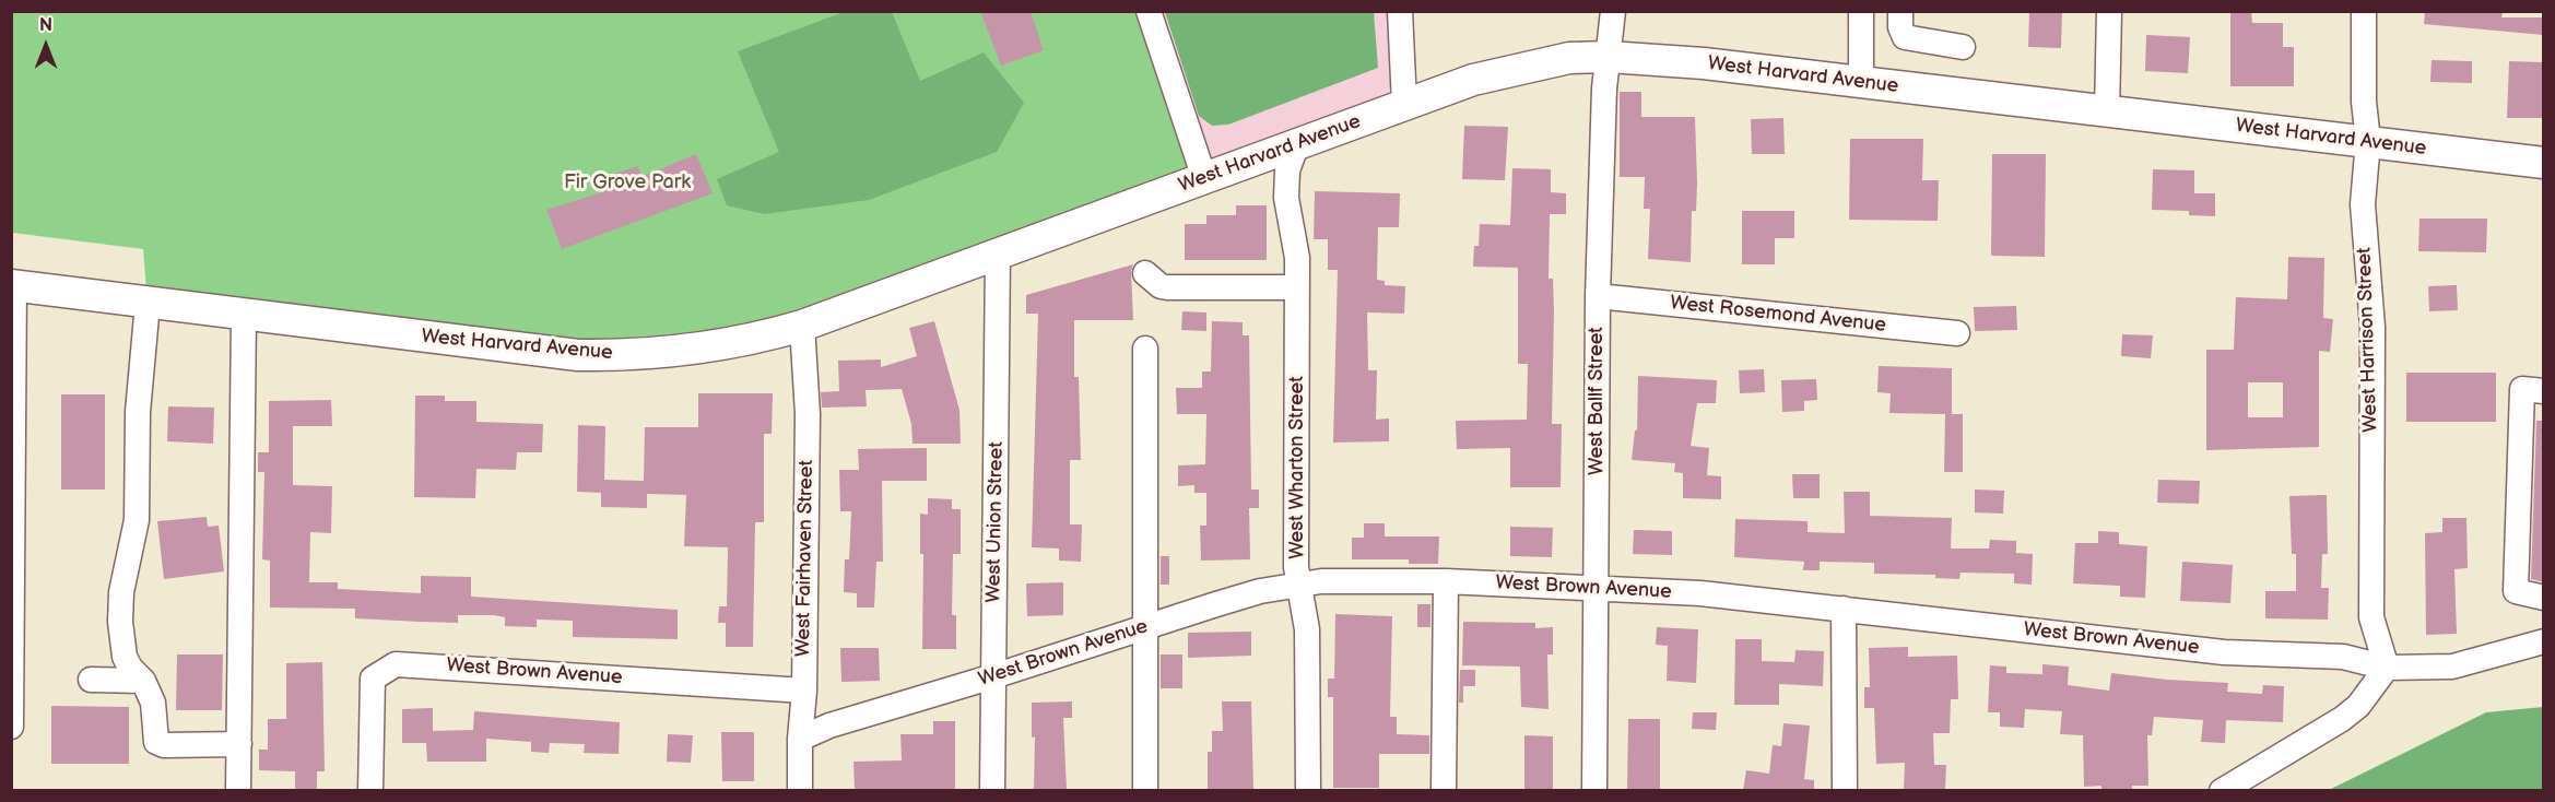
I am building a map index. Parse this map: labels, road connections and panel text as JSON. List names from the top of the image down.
{
  "streets": {
    "main road": ["West Harvard Avenue"],
    "street": [
      "West Rosemond Avenue",
      "West Harrison Street",
      "West Ballf Street",
      "West Wharton Street",
      "West Union Street",
      "West Fairhaven Street",
      "West Brown Avenue"
    ]
  },
  "crossings": [
    ["West Harvard Avenue", "West Harrison Street"],
    ["West Harvard Avenue", "West Ballf Street"],
    ["West Harvard Avenue", "West Wharton Street"],
    ["West Harvard Avenue", "West Union Street"],
    ["West Harvard Avenue", "West Fairhaven Street"],
    ["West Rosemond Avenue", "West Ballf Street"],
    ["West Harrison Street", "West Brown Avenue"],
    ["West Ballf Street", "West Brown Avenue"],
    ["West Wharton Street", "West Brown Avenue"],
    ["West Union Street", "West Brown Avenue"],
    ["West Fairhaven Street", "West Brown Avenue"]
  ],
  "parks": ["Fir Grove Park"],
  "north": "top"
}
